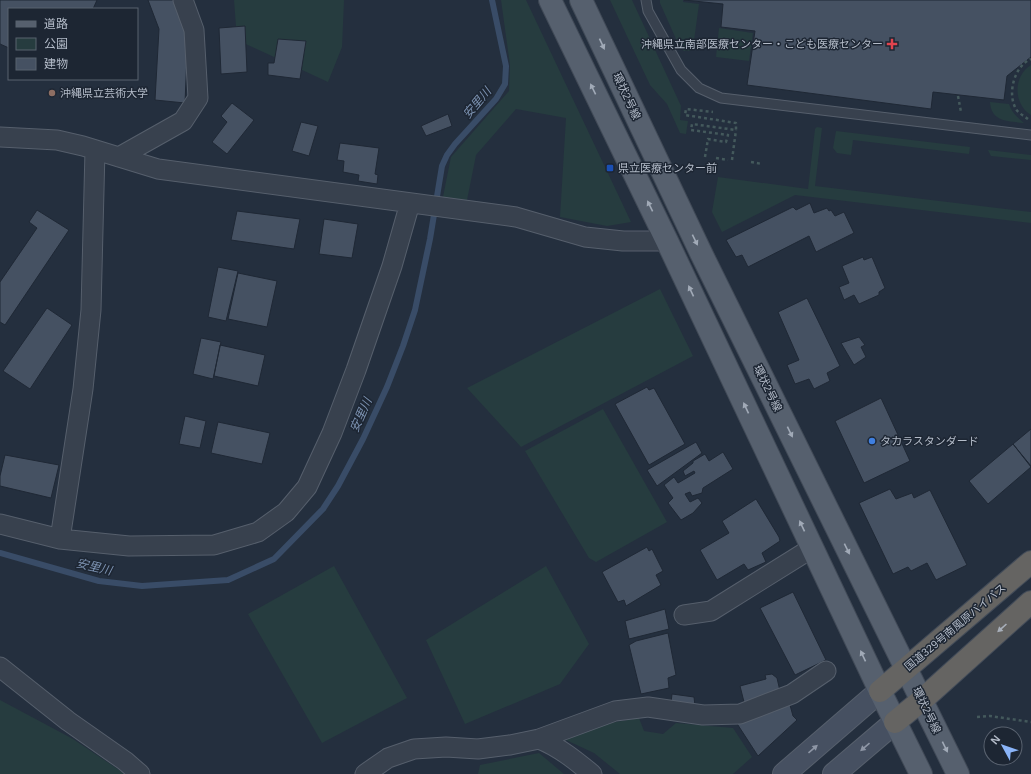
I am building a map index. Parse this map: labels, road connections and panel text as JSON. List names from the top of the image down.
{
  "streets": {
    "highway": ["国道329号南風原バイパス"],
    "main road": ["環状2号線"]
  },
  "crossings": [
    ["環状2号線", "国道329号南風原バイパス"]
  ],
  "water": ["安里川"],
  "places": {
    "health": ["沖縄県立南部医療センター・こども医療センター"],
    "other": ["沖縄県立芸術大学", "タカラスタンダード"],
    "transit": ["県立医療センター前"]
  },
  "legend": ["道路", "公園", "建物"],
  "north": "top left"
}
